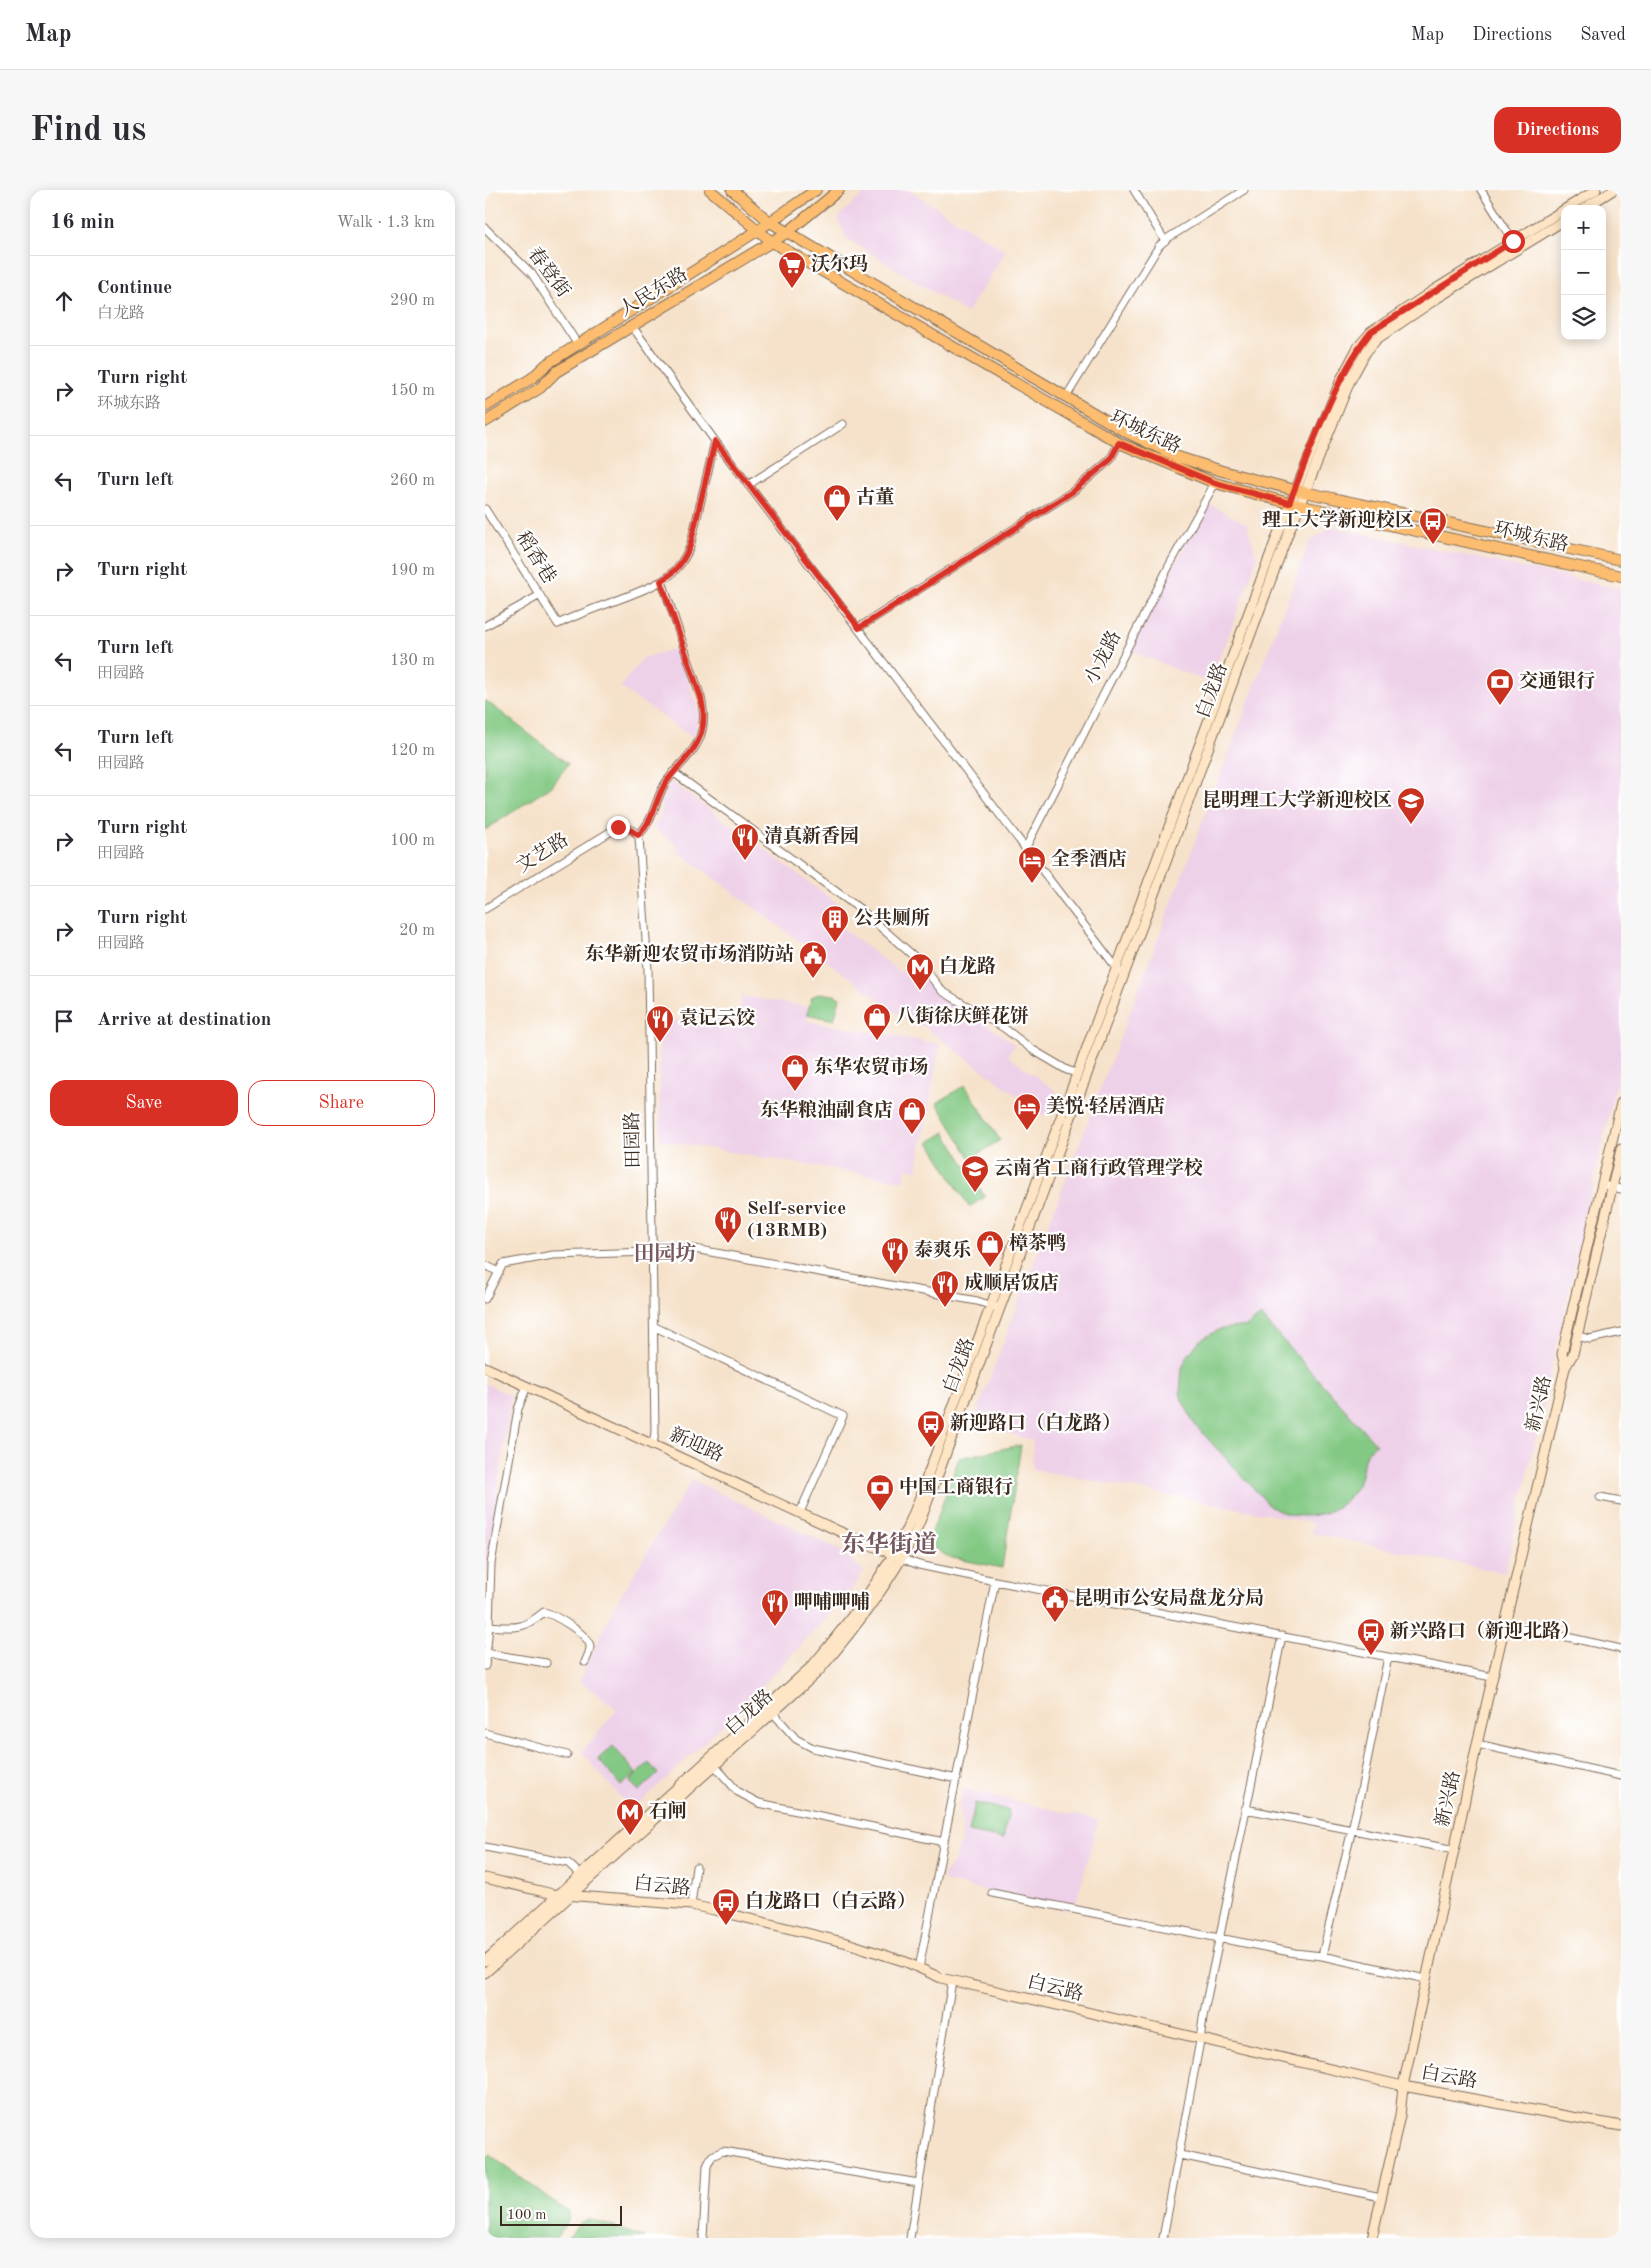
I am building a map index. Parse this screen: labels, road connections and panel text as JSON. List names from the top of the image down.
{
  "streets": {
    "main road": [
      "人民东路",
      "环城东路",
      "白龙路",
      "新兴路",
      "新迎路",
      "白云路"
    ],
    "street": [
      "春登街",
      "稻香巷",
      "小龙路",
      "文艺路",
      "田园路"
    ]
  },
  "crossings": [
    ["春登街", "人民东路"],
    ["人民东路", "环城东路"],
    ["环城东路", "小龙路"],
    ["环城东路", "白龙路"],
    ["白龙路", "新迎路"],
    ["白龙路", "白云路"],
    ["文艺路", "田园路"],
    ["田园路", "新迎路"],
    ["新兴路", "白云路"]
  ],
  "districts": ["田园坊", "东华街道"],
  "places": {
    "supermarket": ["沃尔玛"],
    "shop": [
      "古董",
      "八街徐庆鲜花饼",
      "东华农贸市场",
      "东华粮油副食店",
      "樟茶鸭"
    ],
    "bus stop": [
      "理工大学新迎校区",
      "新迎路口（白龙路）",
      "新兴路口（新迎北路）",
      "白龙路口（白云路）"
    ],
    "bank": ["交通银行", "中国工商银行"],
    "school or university": ["昆明理工大学新迎校区", "云南省工商行政管理学校"],
    "restaurant": [
      "清真新香园",
      "袁记云饺",
      "Self-service (13RMB)",
      "泰爽乐",
      "成顺居饭店",
      "呷哺呷哺"
    ],
    "hotel": ["全季酒店", "美悦·轻居酒店"],
    "building": ["公共厕所"],
    "public building": ["东华新迎农贸市场消防站", "昆明市公安局盘龙分局"],
    "metro station": ["白龙路", "石闸"]
  },
  "scale_bar": "100 m",
  "page": {
    "header": "Map",
    "nav": ["Map", "Directions", "Saved"],
    "buttons": [
      "Directions",
      ["Save", "Share"]
    ],
    "title": "Find us",
    "heading": ["16 min", "Walk · 1.3 km"],
    "map_buttons": ["+", "−"],
    "list": [
      ["Continue", "白龙路", "290 m"],
      ["Turn right", "环城东路", "150 m"],
      ["Turn left", "260 m"],
      ["Turn right", "190 m"],
      ["Turn left", "田园路", "130 m"],
      ["Turn left", "田园路", "120 m"],
      ["Turn right", "田园路", "100 m"],
      ["Turn right", "田园路", "20 m"],
      "Arrive at destination"
    ],
    "scale": "100 m"
  }
}
